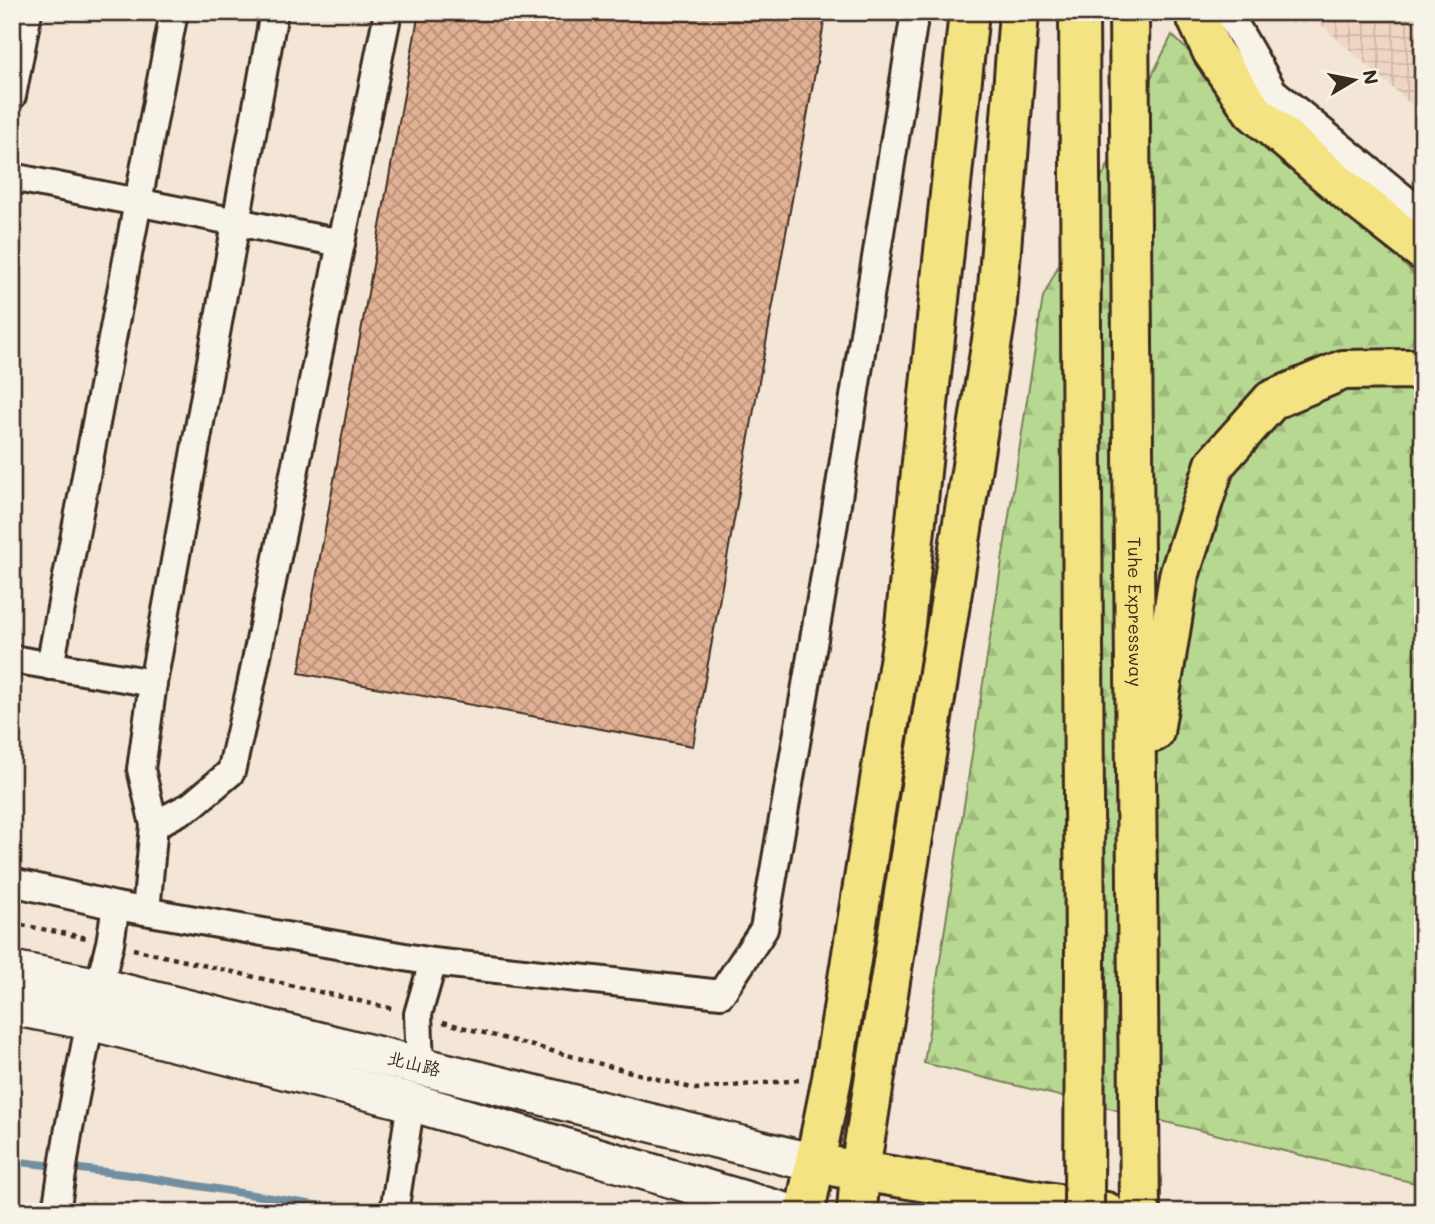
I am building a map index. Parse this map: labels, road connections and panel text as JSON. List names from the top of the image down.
{
  "streets": {
    "highway": ["Tuhe Expressway"],
    "main road": ["北山路"]
  },
  "north": "right"
}
